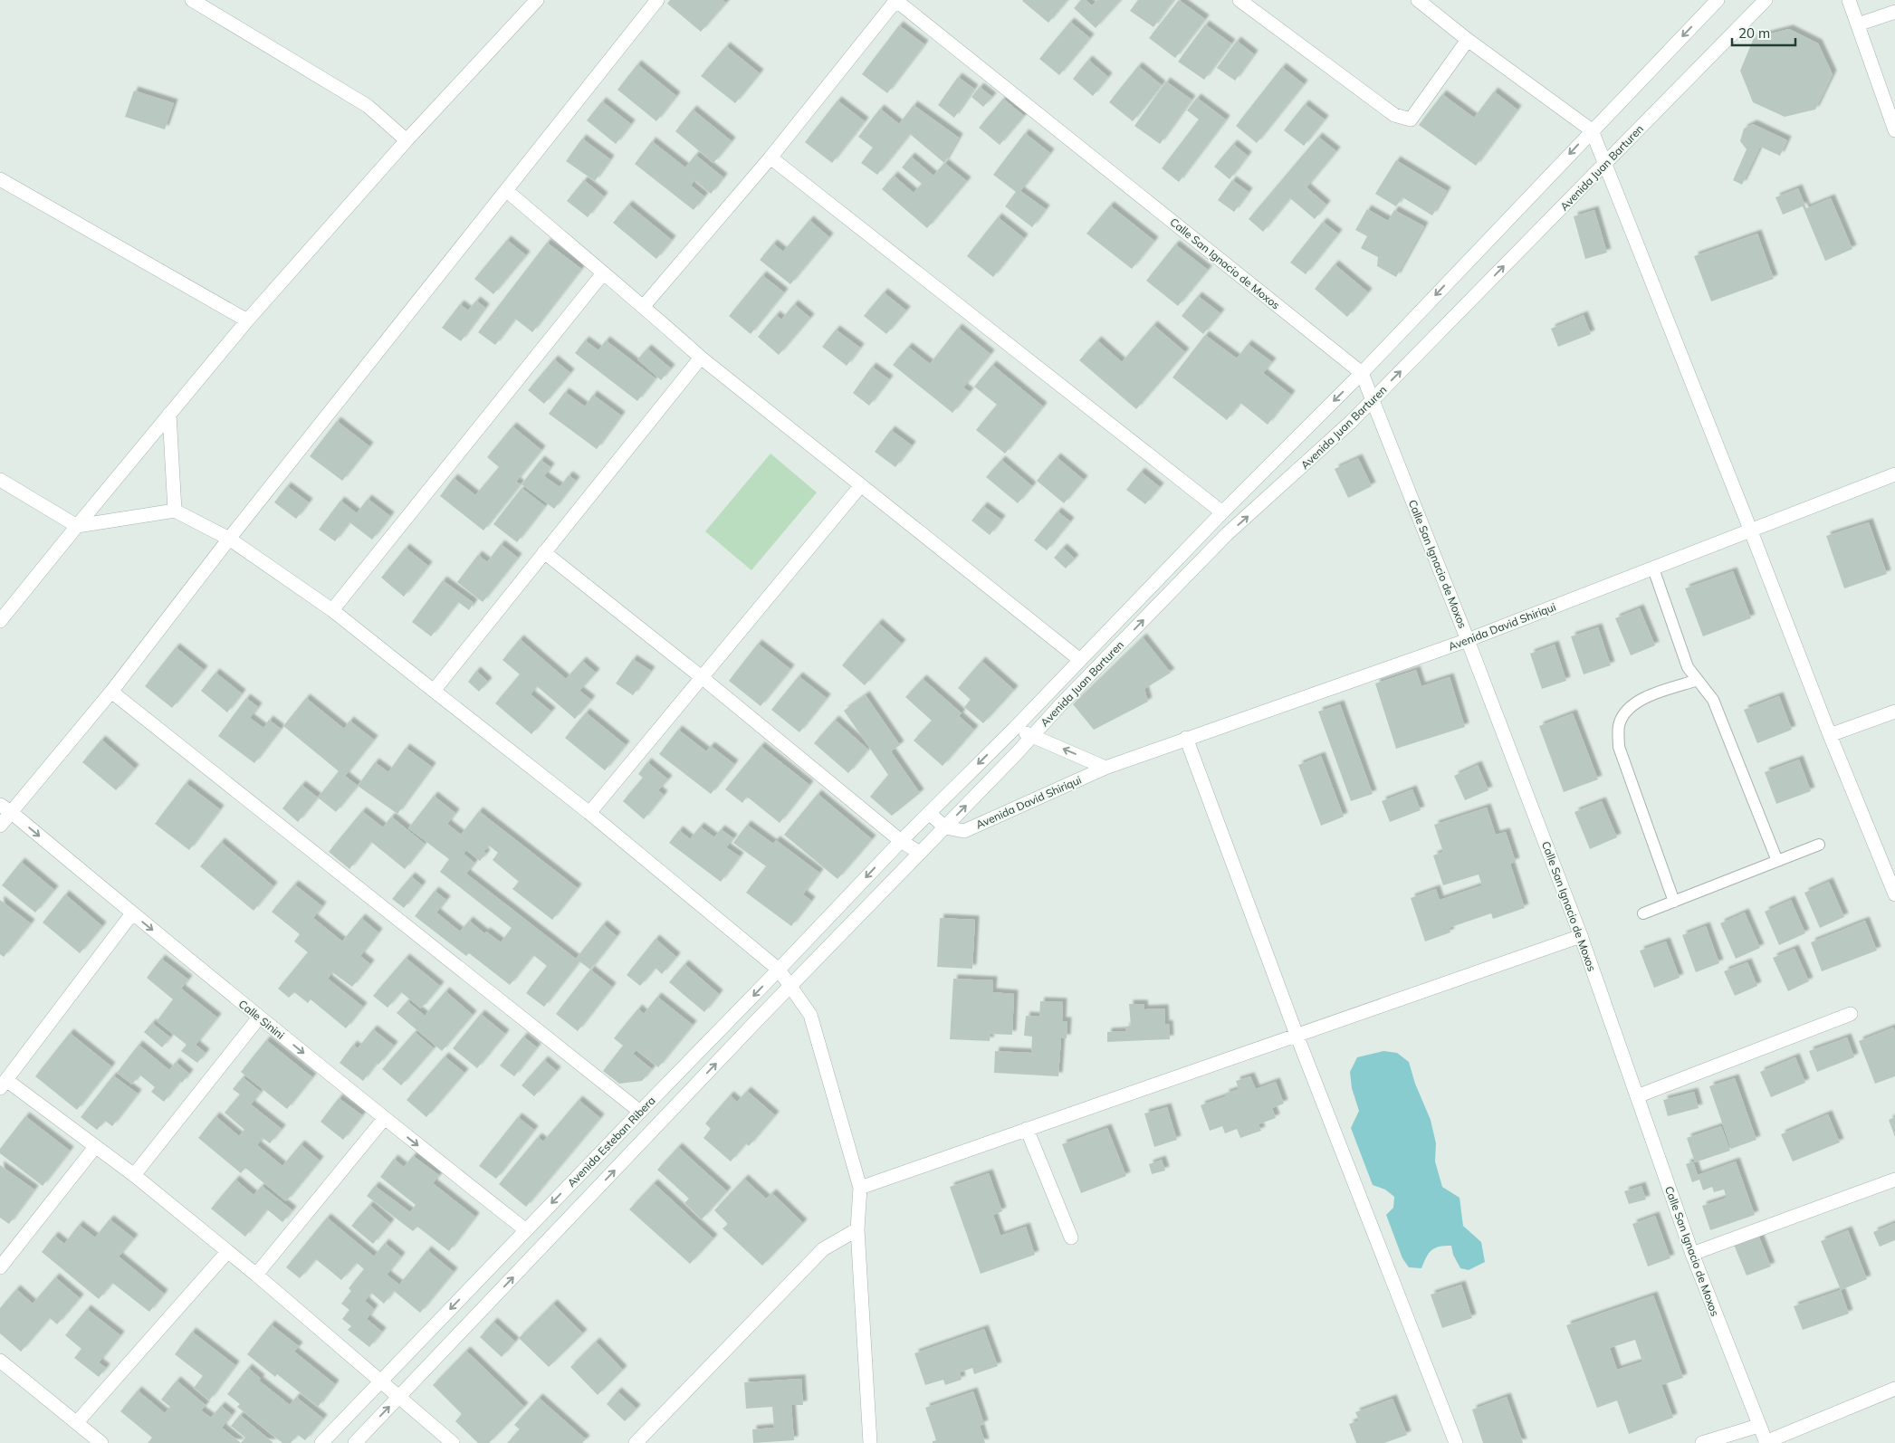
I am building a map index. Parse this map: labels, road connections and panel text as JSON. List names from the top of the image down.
{
  "streets": {
    "street": [
      "Avenida Juan Barturen",
      "Calle San Ignacio de Moxos",
      "Avenida David Shiriqui",
      "Calle Sinini",
      "Avenida Esteban Ribera"
    ]
  },
  "crossings": [
    ["Avenida Juan Barturen", "Calle San Ignacio de Moxos"],
    ["Avenida Juan Barturen", "Avenida David Shiriqui"],
    ["Avenida Juan Barturen", "Avenida Esteban Ribera"],
    ["Calle San Ignacio de Moxos", "Avenida David Shiriqui"],
    ["Calle Sinini", "Avenida Esteban Ribera"]
  ],
  "one_way": ["Calle Sinini"],
  "scale_bar": "20 m"
}
